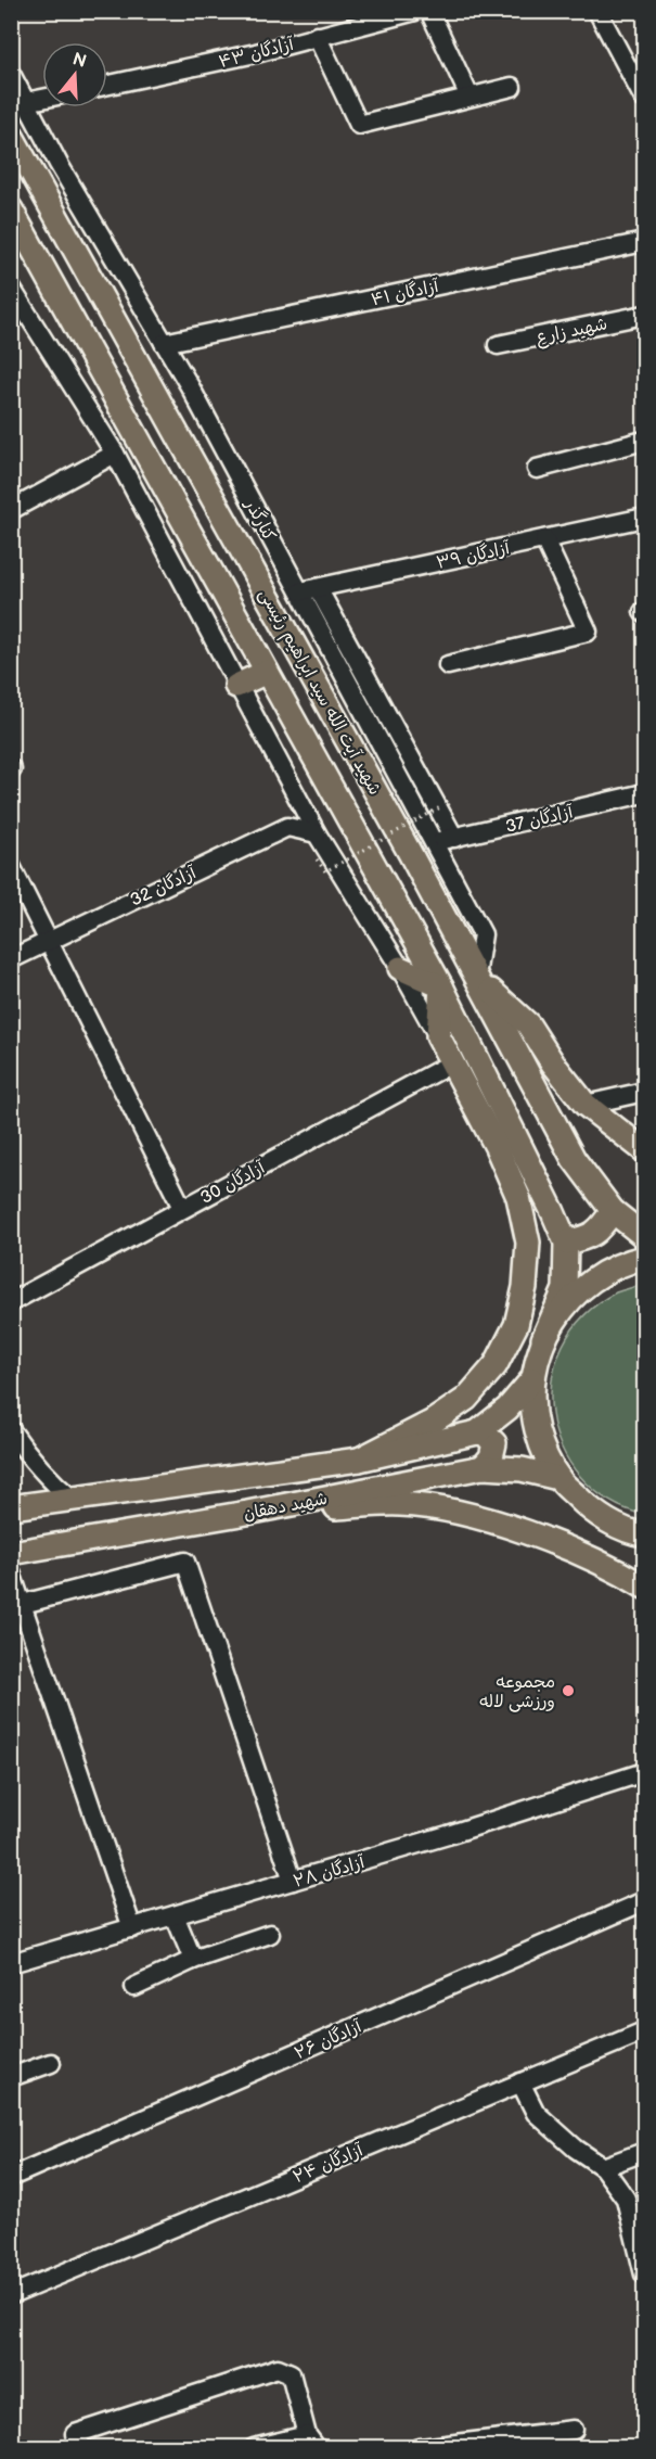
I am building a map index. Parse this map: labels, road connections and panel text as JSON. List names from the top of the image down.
{
  "streets": {
    "main road": ["شهید آیت الله سید ابراهیم رئیسی", "شهید دهقان"],
    "street": [
      "آزادگان ۴۳",
      "آزادگان ۴۱",
      "شهید زارع",
      "کنارگذر",
      "آزادگان ۳۹",
      "آزادگان 37",
      "آزادگان 32",
      "آزادگان 30",
      "۲۸ آزادگان",
      "۲۶ آزادگان",
      "۲۴ آزادگان"
    ]
  },
  "crossings": [
    ["آزادگان ۴۱", "کنارگذر"],
    ["کنارگذر", "آزادگان ۳۹"],
    ["کنارگذر", "شهید آیت الله سید ابراهیم رئیسی"],
    ["کنارگذر", "آزادگان 37"]
  ],
  "places": ["مجموعه ورزشی لاله"],
  "north": "top"
}
